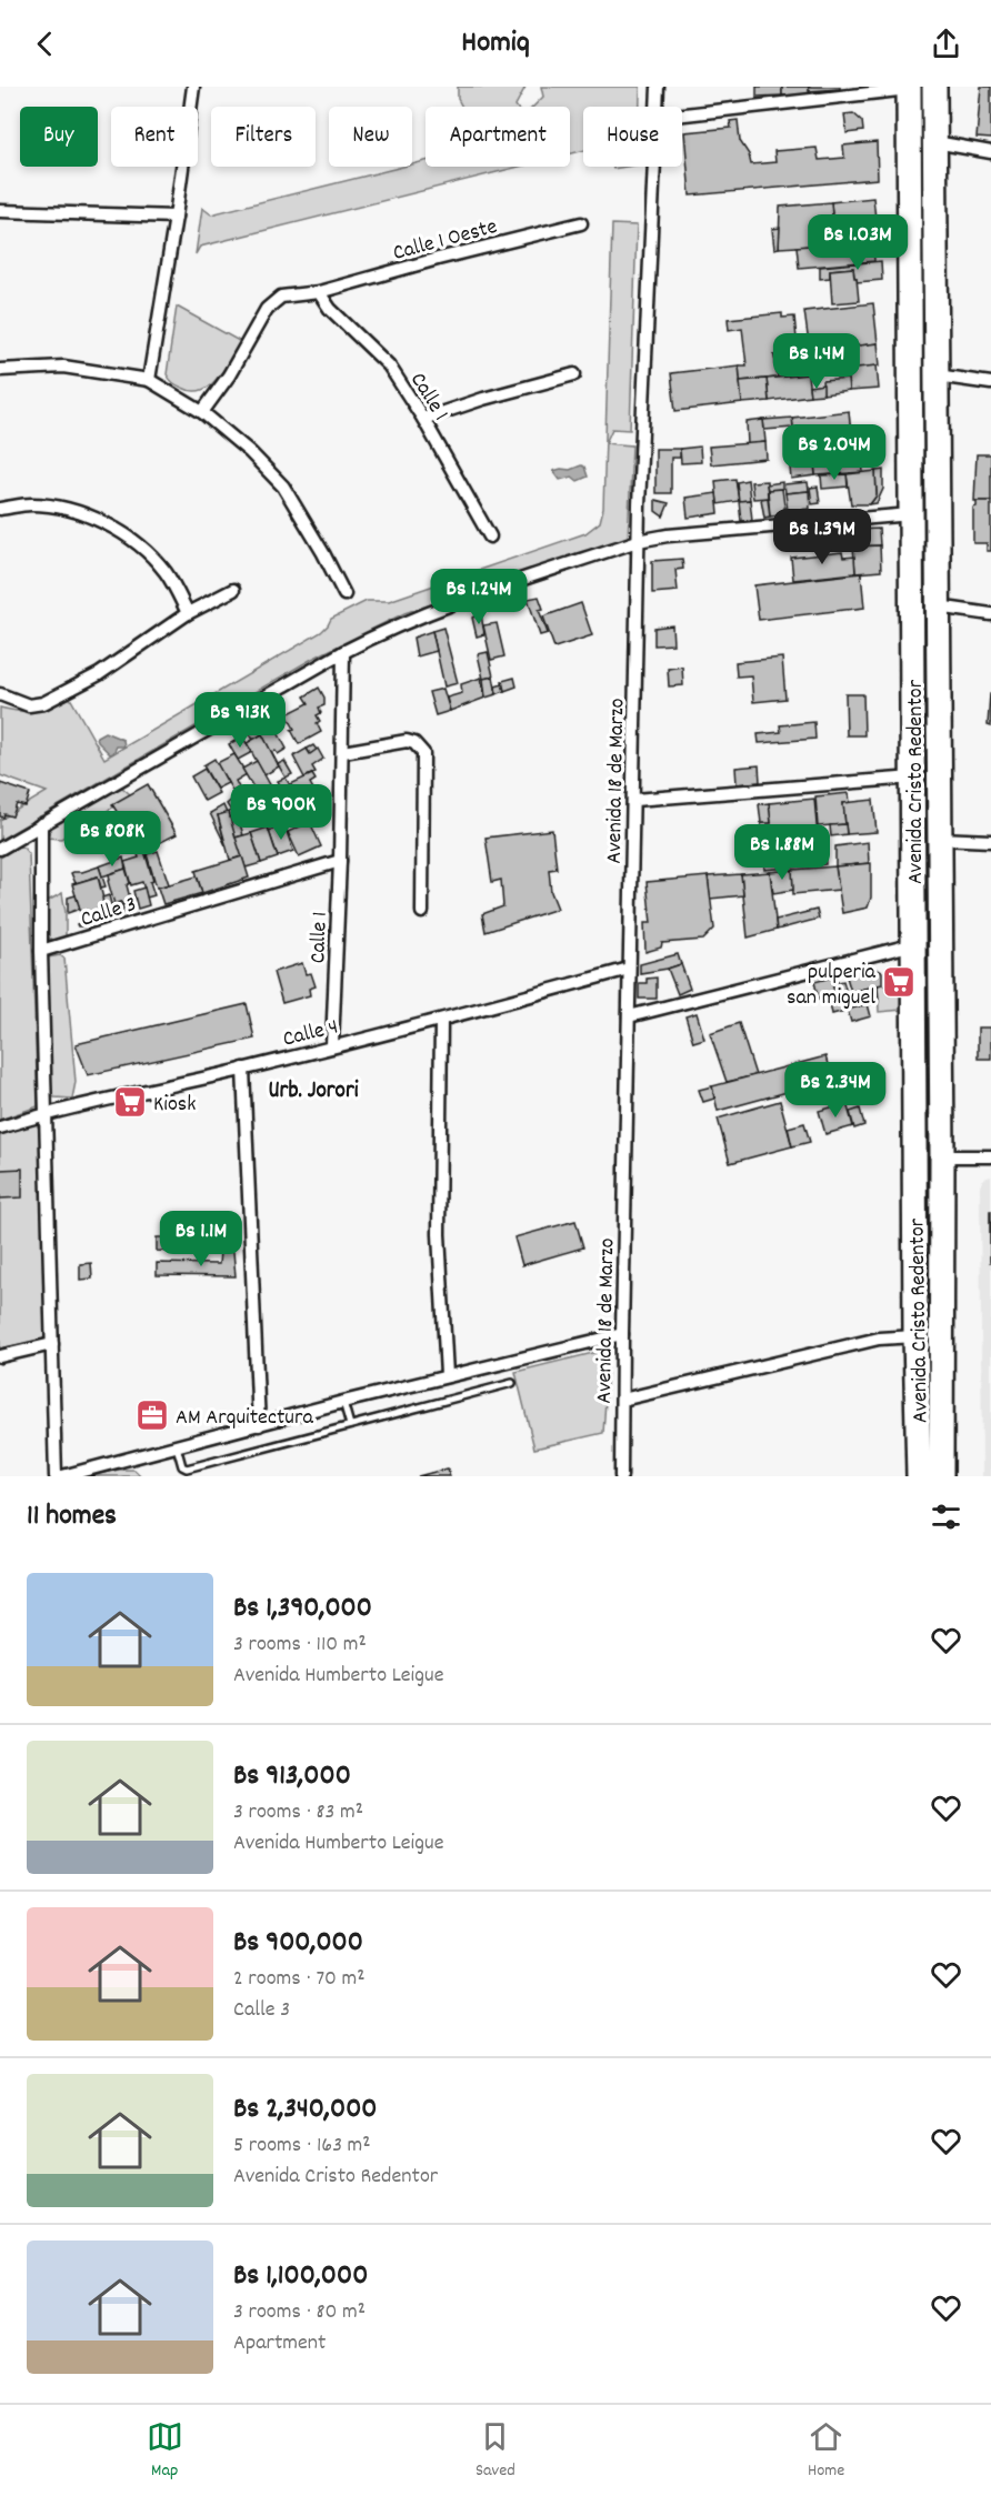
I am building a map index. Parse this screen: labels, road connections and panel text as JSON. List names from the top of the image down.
{
  "streets": {
    "highway": ["Avenida Cristo Redentor"],
    "street": [
      "Calle 1 Oeste",
      "Calle 1",
      "Avenida 18 de Marzo",
      "Calle 3",
      "Calle 4"
    ]
  },
  "crossings": [
    ["Calle 1 Oeste", "Calle 1"],
    ["Calle 1", "Calle 3"],
    ["Calle 1", "Calle 4"],
    ["Avenida 18 de Marzo", "Calle 4"]
  ],
  "districts": ["Urb. Jorori"],
  "places": {
    "supermarket": ["pulperia san miguel", "Kiosk"],
    "office": ["AM Arquitectura"]
  },
  "page": {
    "header": "Homiq",
    "chip": [
      "Buy",
      "Rent",
      "Filters",
      "New",
      "Apartment",
      "House"
    ],
    "price": [
      "Bs 1.03M",
      "Bs 1.4M",
      "Bs 2.04M",
      "Bs 1.39M",
      "Bs 1.24M",
      "Bs 913K",
      "Bs 900K",
      "Bs 808K",
      "Bs 1.88M",
      "Bs 2.34M",
      "Bs 1.1M"
    ],
    "heading": "11 homes",
    "list": [
      {
        "name": "Bs 1,390,000",
        "note": "3 rooms · 110 m² · Avenida Humberto Leigue"
      },
      {
        "name": "Bs 913,000",
        "note": "3 rooms · 83 m² · Avenida Humberto Leigue"
      },
      {
        "name": "Bs 900,000",
        "note": "2 rooms · 70 m² · Calle 3"
      },
      {
        "name": "Bs 2,340,000",
        "note": "5 rooms · 163 m² · Avenida Cristo Redentor"
      },
      {
        "name": "Bs 1,100,000",
        "note": "3 rooms · 80 m² · Apartment"
      }
    ],
    "tabs": ["Map", "Saved", "Home"]
  }
}
